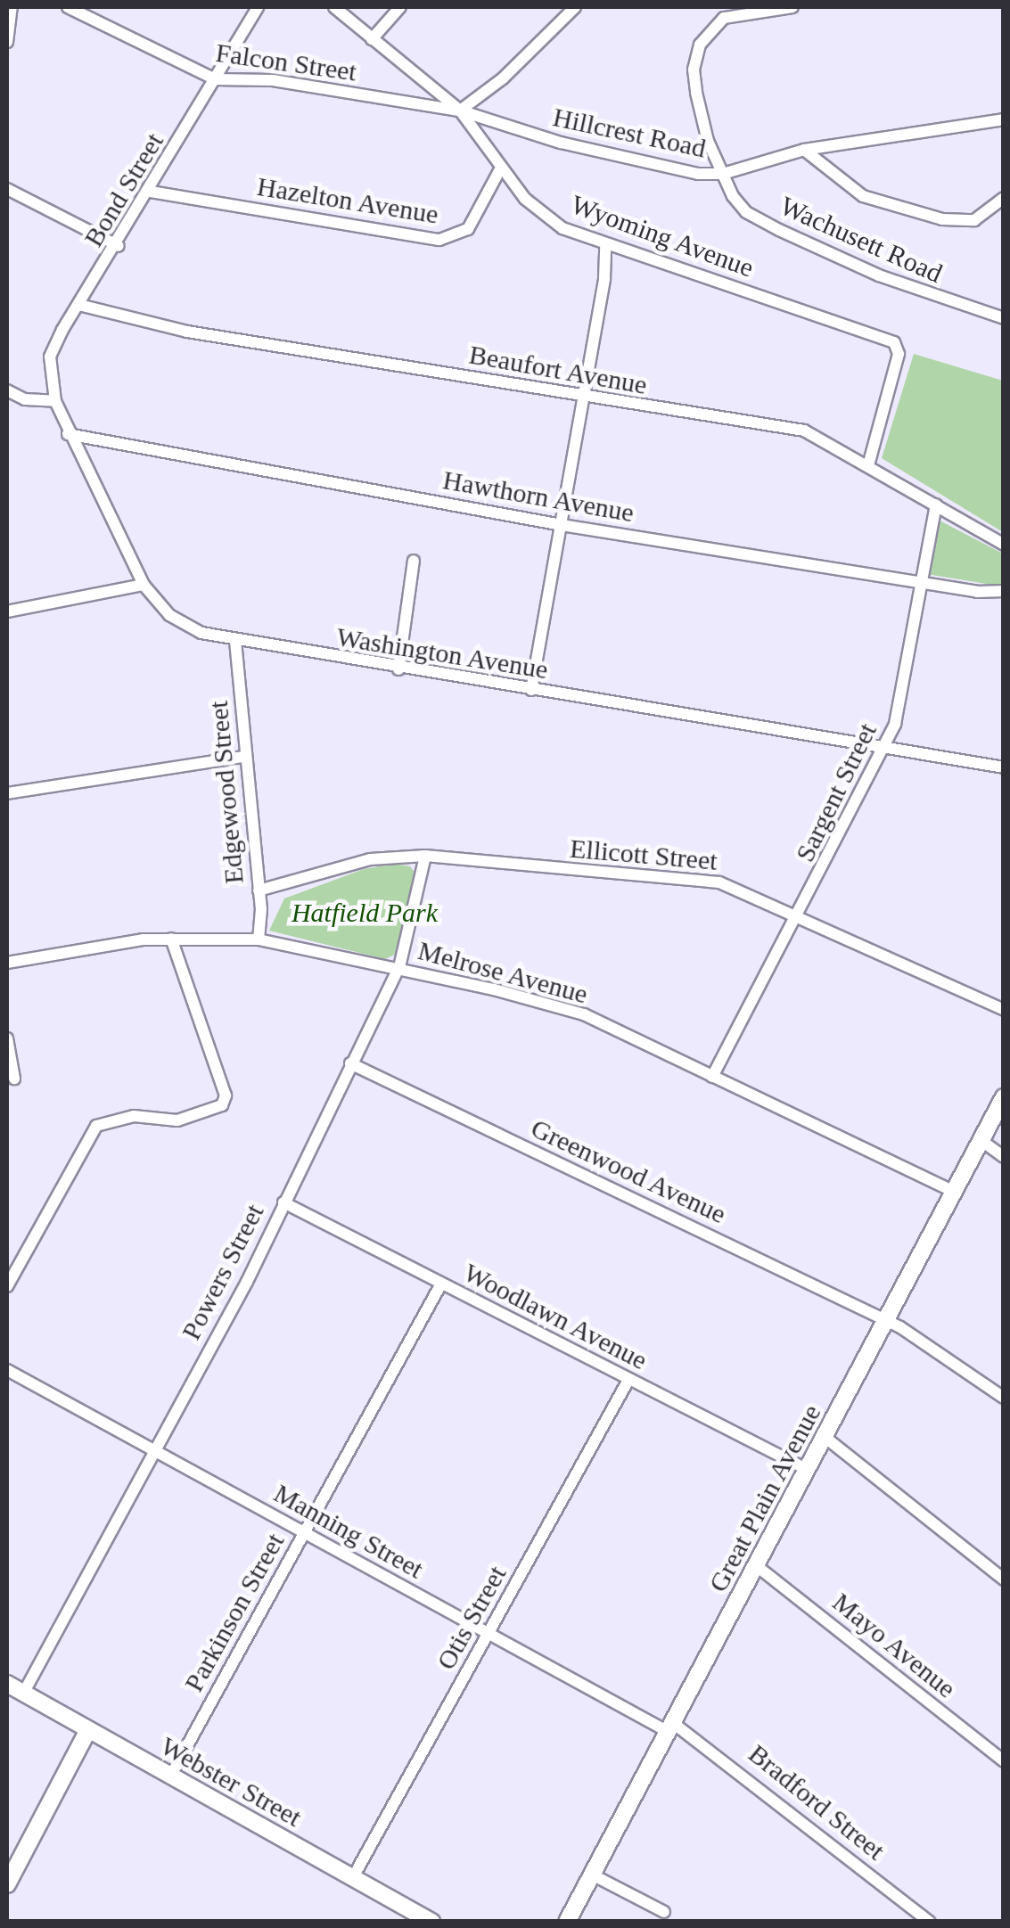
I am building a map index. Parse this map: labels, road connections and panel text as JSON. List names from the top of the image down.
{
  "streets": {
    "main road": ["Great Plain Avenue", "Webster Street"],
    "street": [
      "Falcon Street",
      "Hillcrest Road",
      "Bond Street",
      "Hazelton Avenue",
      "Wyoming Avenue",
      "Wachusett Road",
      "Beaufort Avenue",
      "Hawthorn Avenue",
      "Washington Avenue",
      "Edgewood Street",
      "Sargent Street",
      "Ellicott Street",
      "Melrose Avenue",
      "Greenwood Avenue",
      "Powers Street",
      "Woodlawn Avenue",
      "Manning Street",
      "Parkinson Street",
      "Otis Street",
      "Mayo Avenue",
      "Bradford Street"
    ]
  },
  "crossings": [
    ["Falcon Street", "Hillcrest Road"],
    ["Falcon Street", "Bond Street"],
    ["Falcon Street", "Wyoming Avenue"],
    ["Hillcrest Road", "Wyoming Avenue"],
    ["Hillcrest Road", "Wachusett Road"],
    ["Bond Street", "Hazelton Avenue"],
    ["Bond Street", "Beaufort Avenue"],
    ["Bond Street", "Washington Avenue"],
    ["Hazelton Avenue", "Wyoming Avenue"],
    ["Wyoming Avenue", "Beaufort Avenue"],
    ["Beaufort Avenue", "Sargent Street"],
    ["Hawthorn Avenue", "Washington Avenue"],
    ["Hawthorn Avenue", "Sargent Street"],
    ["Washington Avenue", "Edgewood Street"],
    ["Washington Avenue", "Sargent Street"],
    ["Edgewood Street", "Ellicott Street"],
    ["Edgewood Street", "Melrose Avenue"],
    ["Sargent Street", "Ellicott Street"],
    ["Sargent Street", "Melrose Avenue"],
    ["Ellicott Street", "Powers Street"],
    ["Melrose Avenue", "Powers Street"],
    ["Melrose Avenue", "Great Plain Avenue"],
    ["Greenwood Avenue", "Powers Street"],
    ["Greenwood Avenue", "Great Plain Avenue"],
    ["Powers Street", "Woodlawn Avenue"],
    ["Powers Street", "Manning Street"],
    ["Powers Street", "Webster Street"],
    ["Woodlawn Avenue", "Great Plain Avenue"],
    ["Woodlawn Avenue", "Parkinson Street"],
    ["Woodlawn Avenue", "Otis Street"],
    ["Great Plain Avenue", "Manning Street"],
    ["Great Plain Avenue", "Mayo Avenue"],
    ["Great Plain Avenue", "Bradford Street"],
    ["Manning Street", "Parkinson Street"],
    ["Manning Street", "Otis Street"],
    ["Manning Street", "Bradford Street"],
    ["Parkinson Street", "Webster Street"],
    ["Otis Street", "Webster Street"]
  ],
  "parks": ["Hatfield Park"]
}
